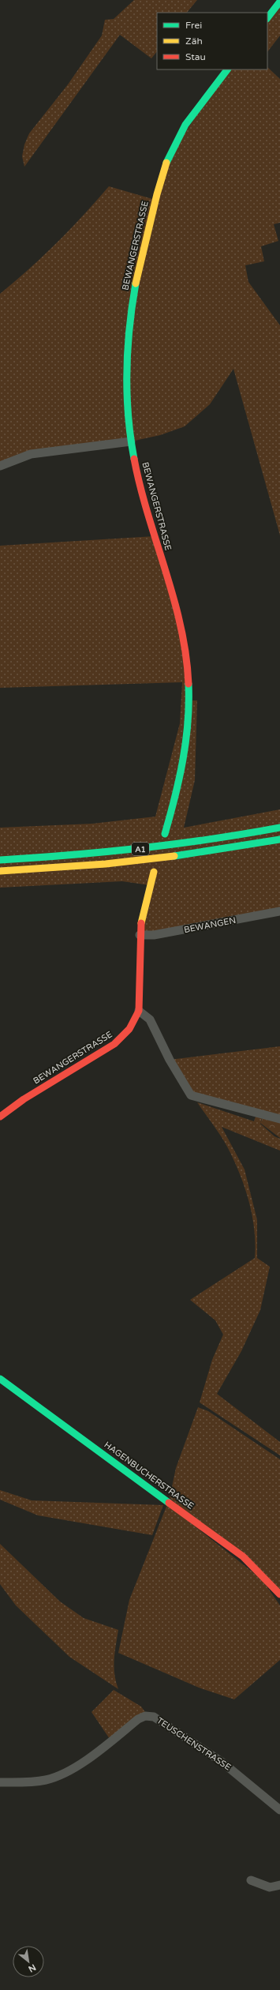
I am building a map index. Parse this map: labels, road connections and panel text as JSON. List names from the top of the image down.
{
  "streets": {
    "main road": ["BEWANGERSTRASSE", "A1", "HAGENBUCHERSTRASSE"],
    "street": ["BEWANGEN", "TEUSCHENSTRASSE"]
  },
  "crossings": [
    ["BEWANGERSTRASSE", "BEWANGEN"]
  ],
  "legend": ["Frei", "Zäh", "Stau"],
  "north": "bottom right"
}
